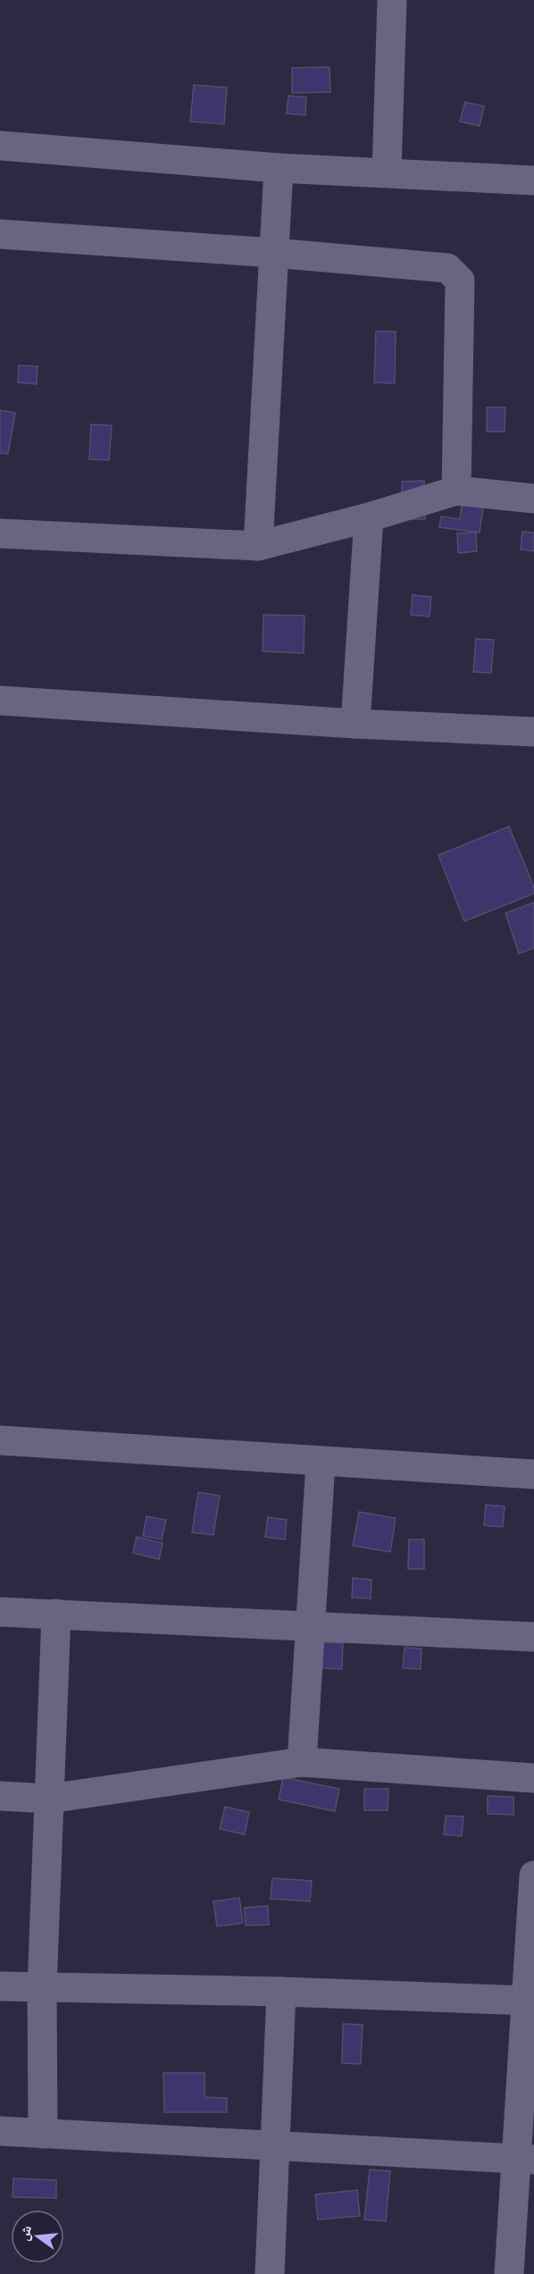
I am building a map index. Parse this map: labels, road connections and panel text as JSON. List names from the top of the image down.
{
  "north": "left"
}
